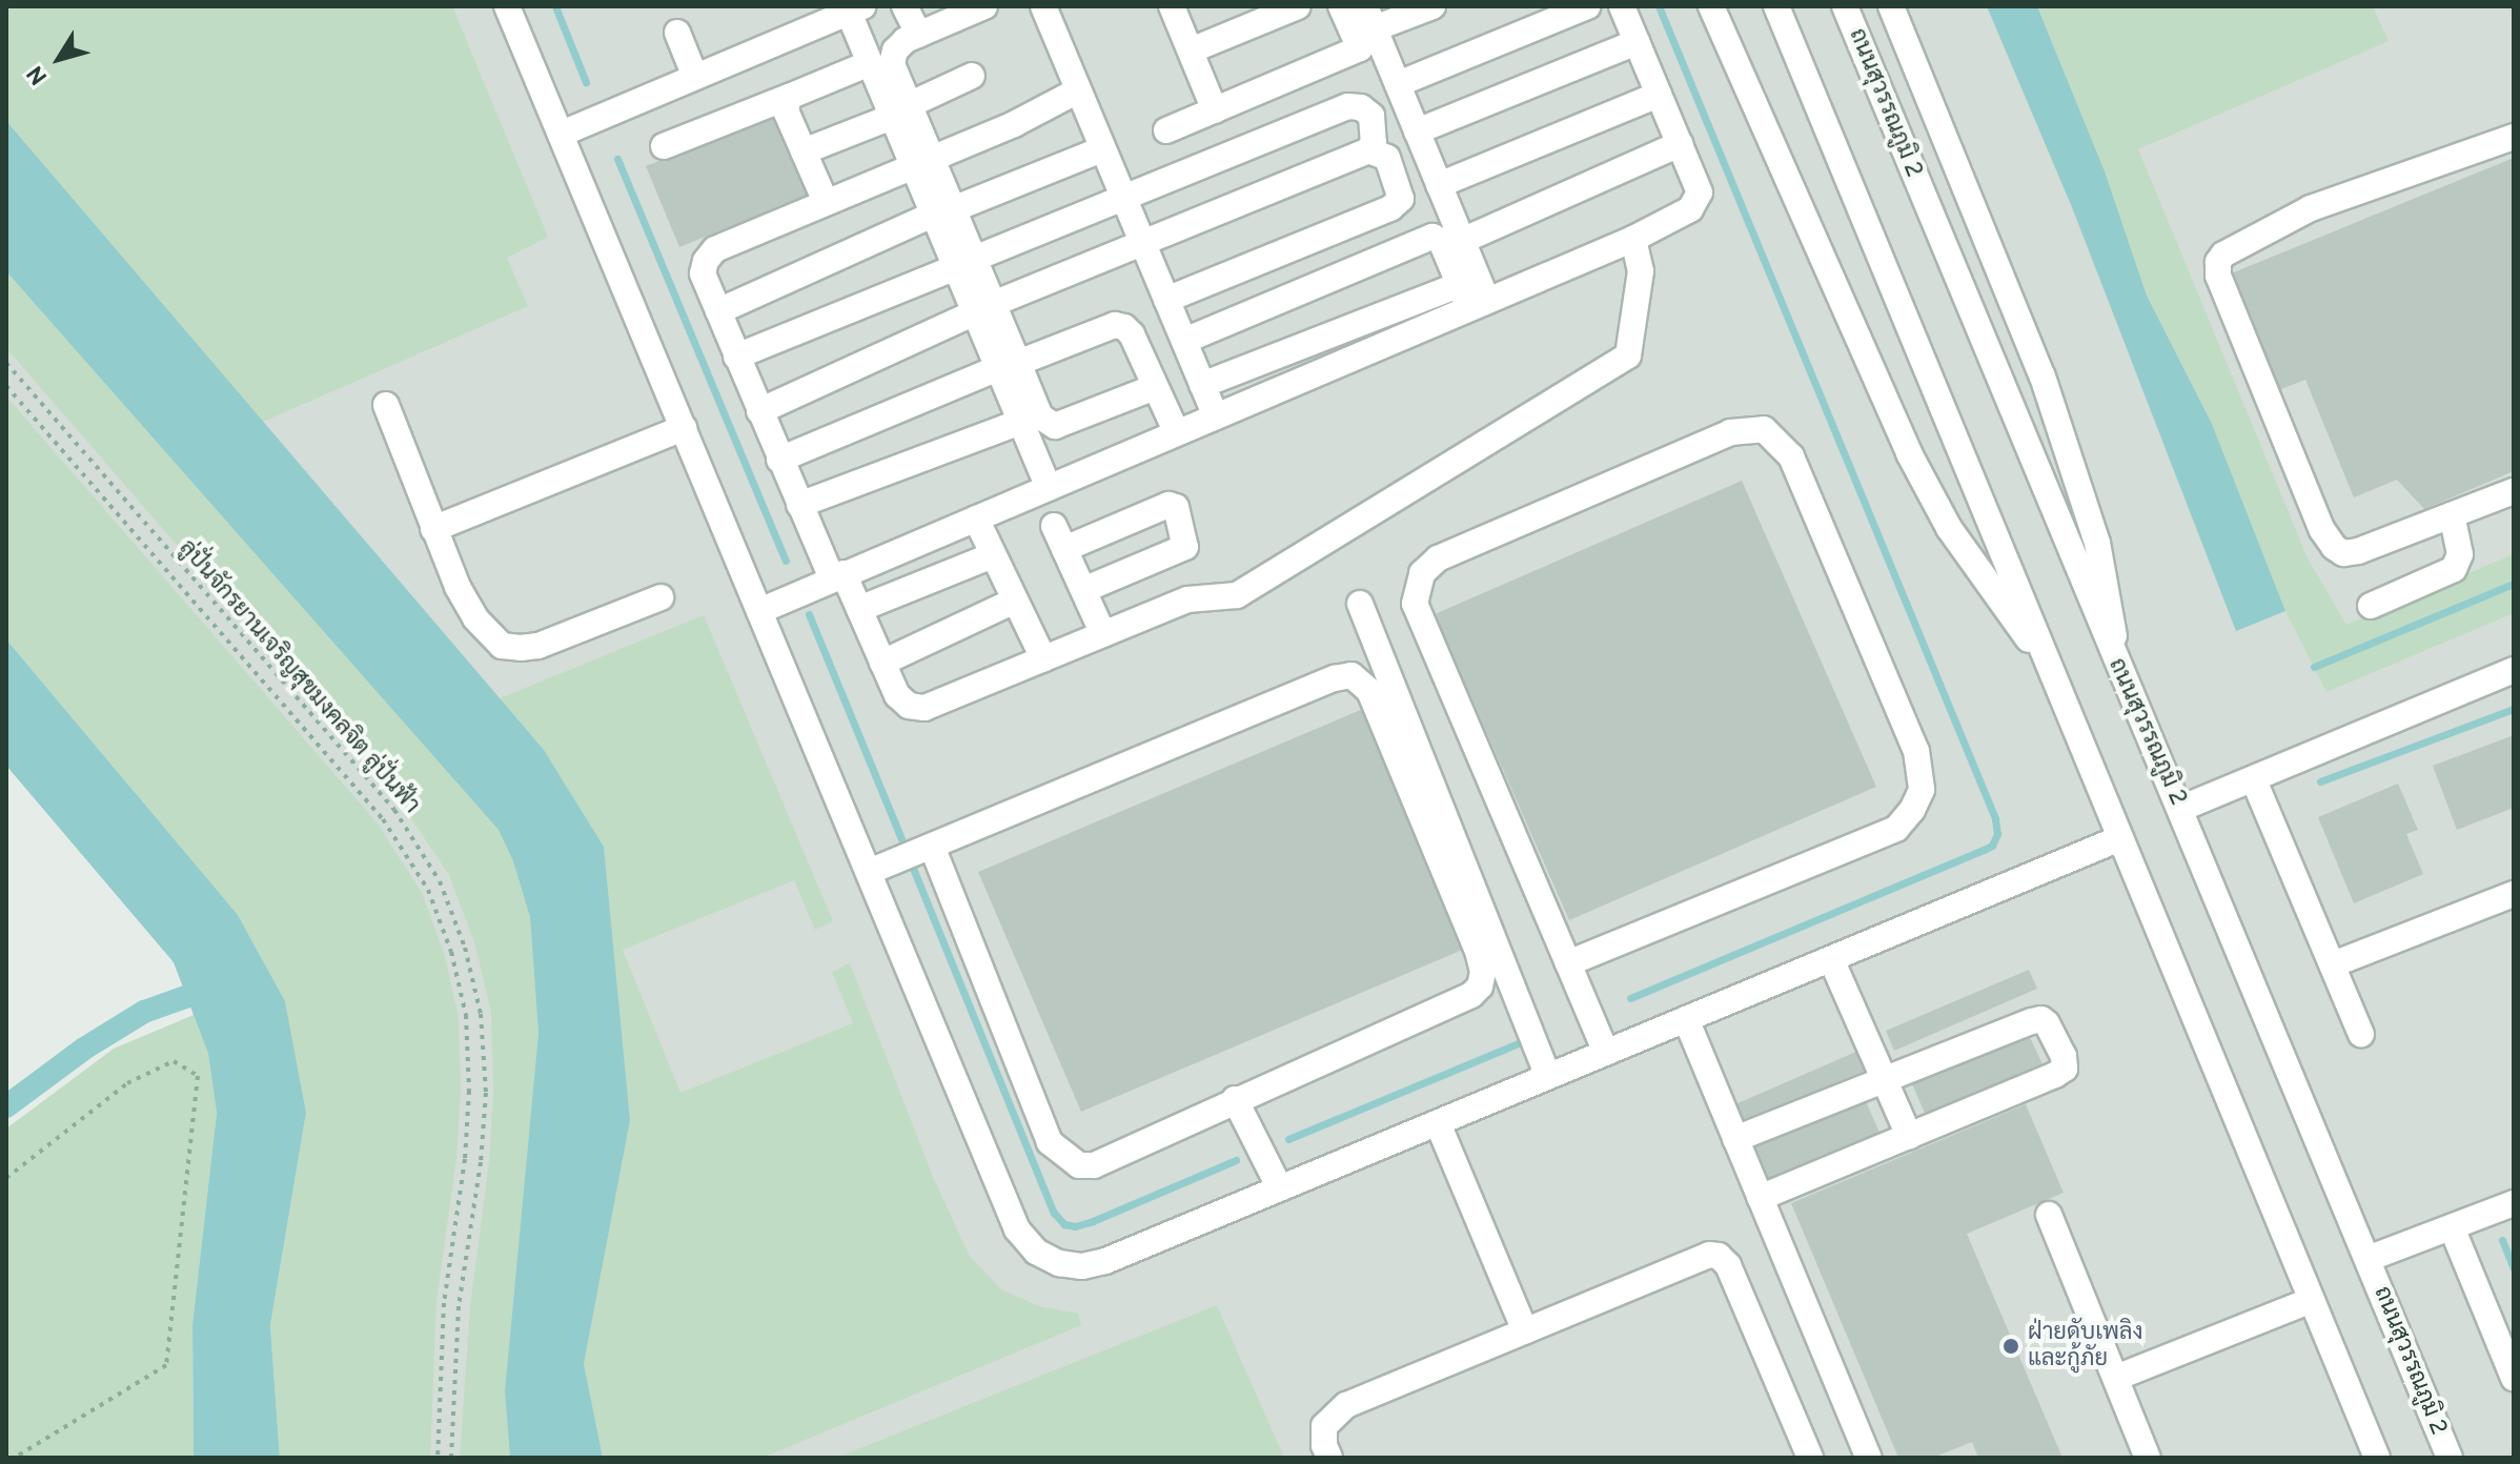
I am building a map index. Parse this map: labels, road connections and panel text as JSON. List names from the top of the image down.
{
  "streets": {
    "street": ["ถนนสุวรรณภูมิ 2"],
    "path": ["ลู่ปั่นจักรยานเจริญสุขมงคลจิต ลู่ปั่นฟ้า"]
  },
  "places": ["ฝ่ายดับเพลิง และกู้ภัย"],
  "north": "bottom left"
}
